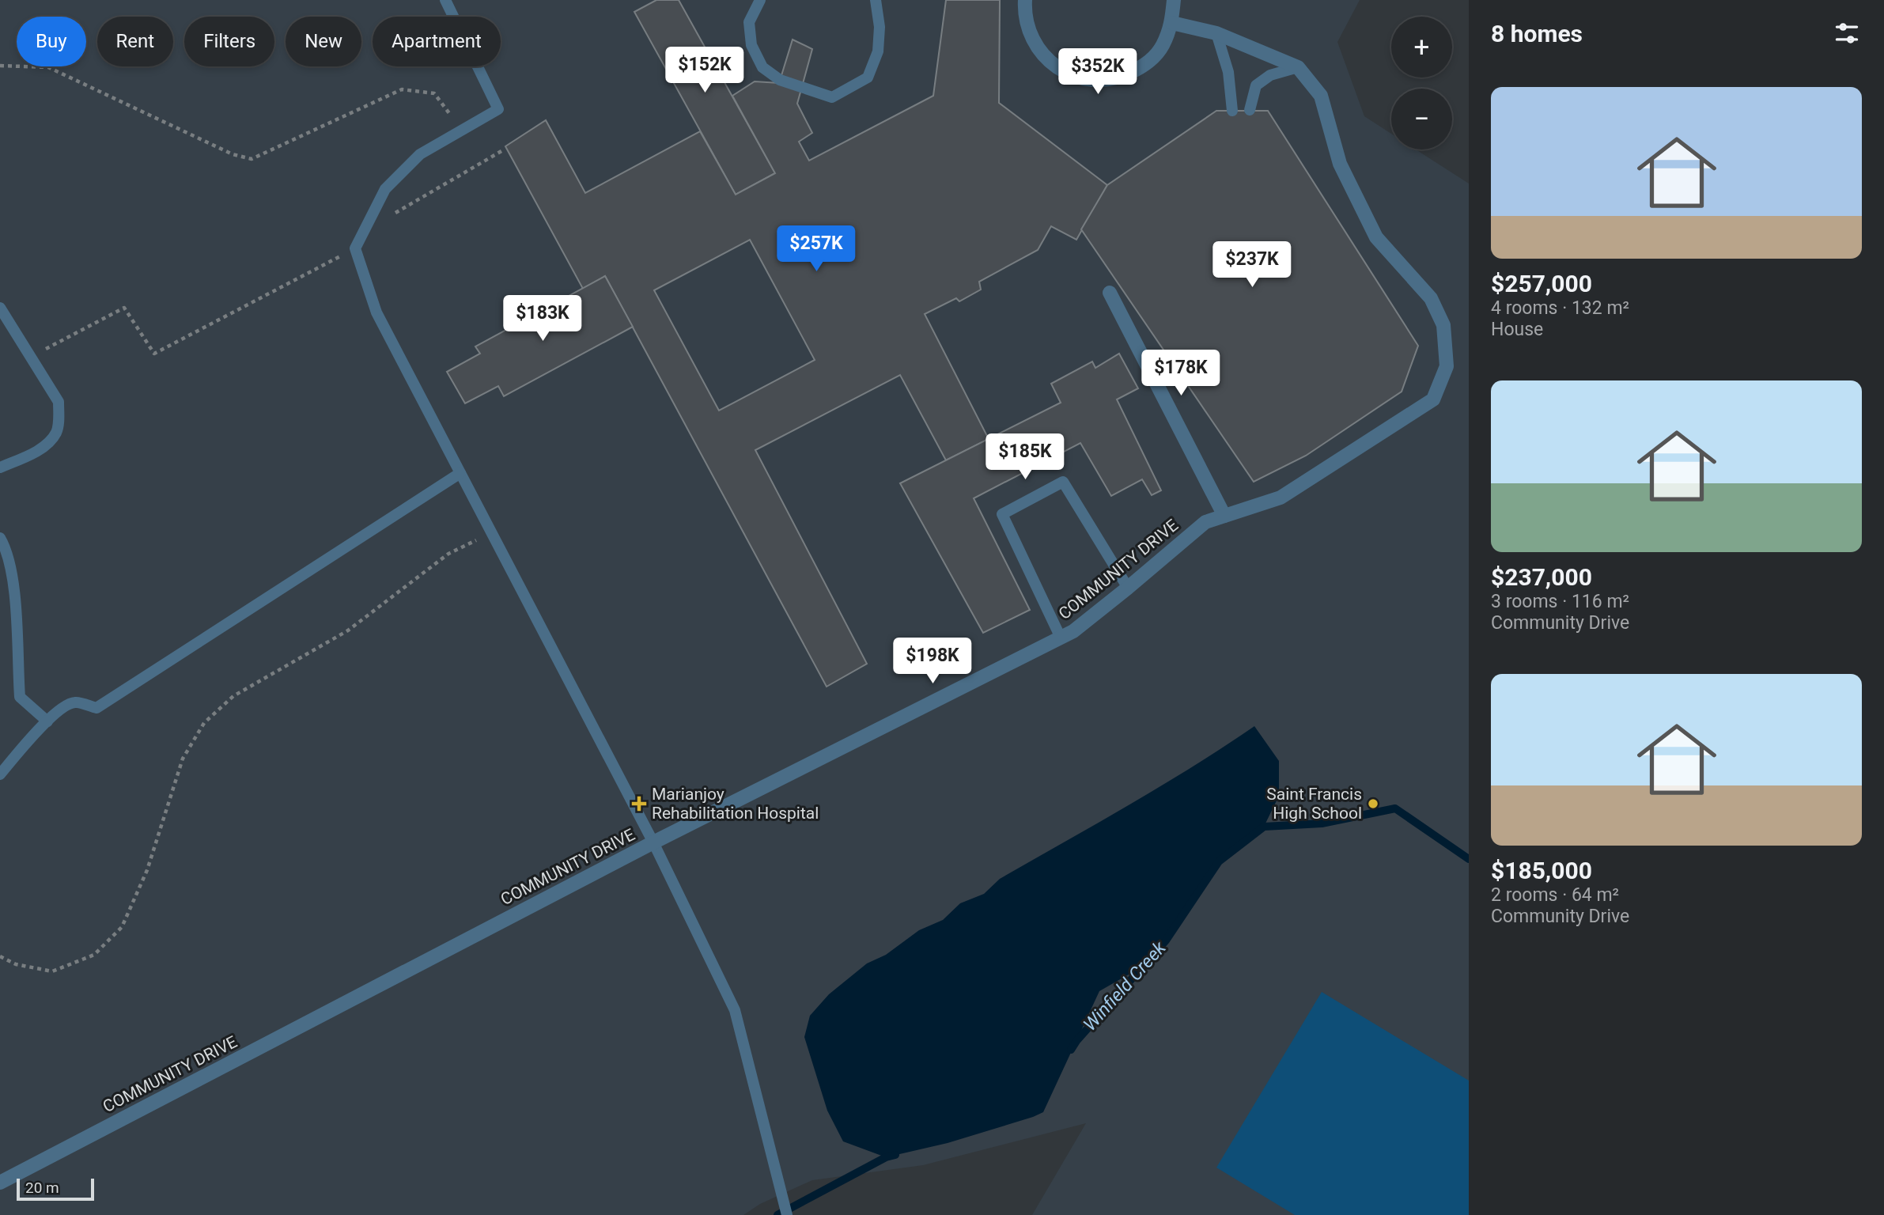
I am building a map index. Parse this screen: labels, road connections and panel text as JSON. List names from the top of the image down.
{
  "streets": {
    "street": ["COMMUNITY DRIVE"]
  },
  "water": ["Winfield Creek"],
  "places": {
    "health": ["Marianjoy Rehabilitation Hospital"],
    "other": ["Saint Francis High School"]
  },
  "scale_bar": "20 m",
  "page": {
    "heading": "8 homes",
    "map_buttons": ["+", "−"],
    "chip": [
      "Buy",
      "Rent",
      "Filters",
      "New",
      "Apartment"
    ],
    "price": [
      "$152K",
      "$352K",
      "$257K",
      "$237K",
      "$183K",
      "$178K",
      "$185K",
      "$198K"
    ],
    "list": [
      {
        "name": "$257,000",
        "note": "4 rooms · 132 m² · House"
      },
      {
        "name": "$237,000",
        "note": "3 rooms · 116 m² · Community Drive"
      },
      {
        "name": "$185,000",
        "note": "2 rooms · 64 m² · Community Drive"
      }
    ],
    "scale": "20 m"
  }
}
